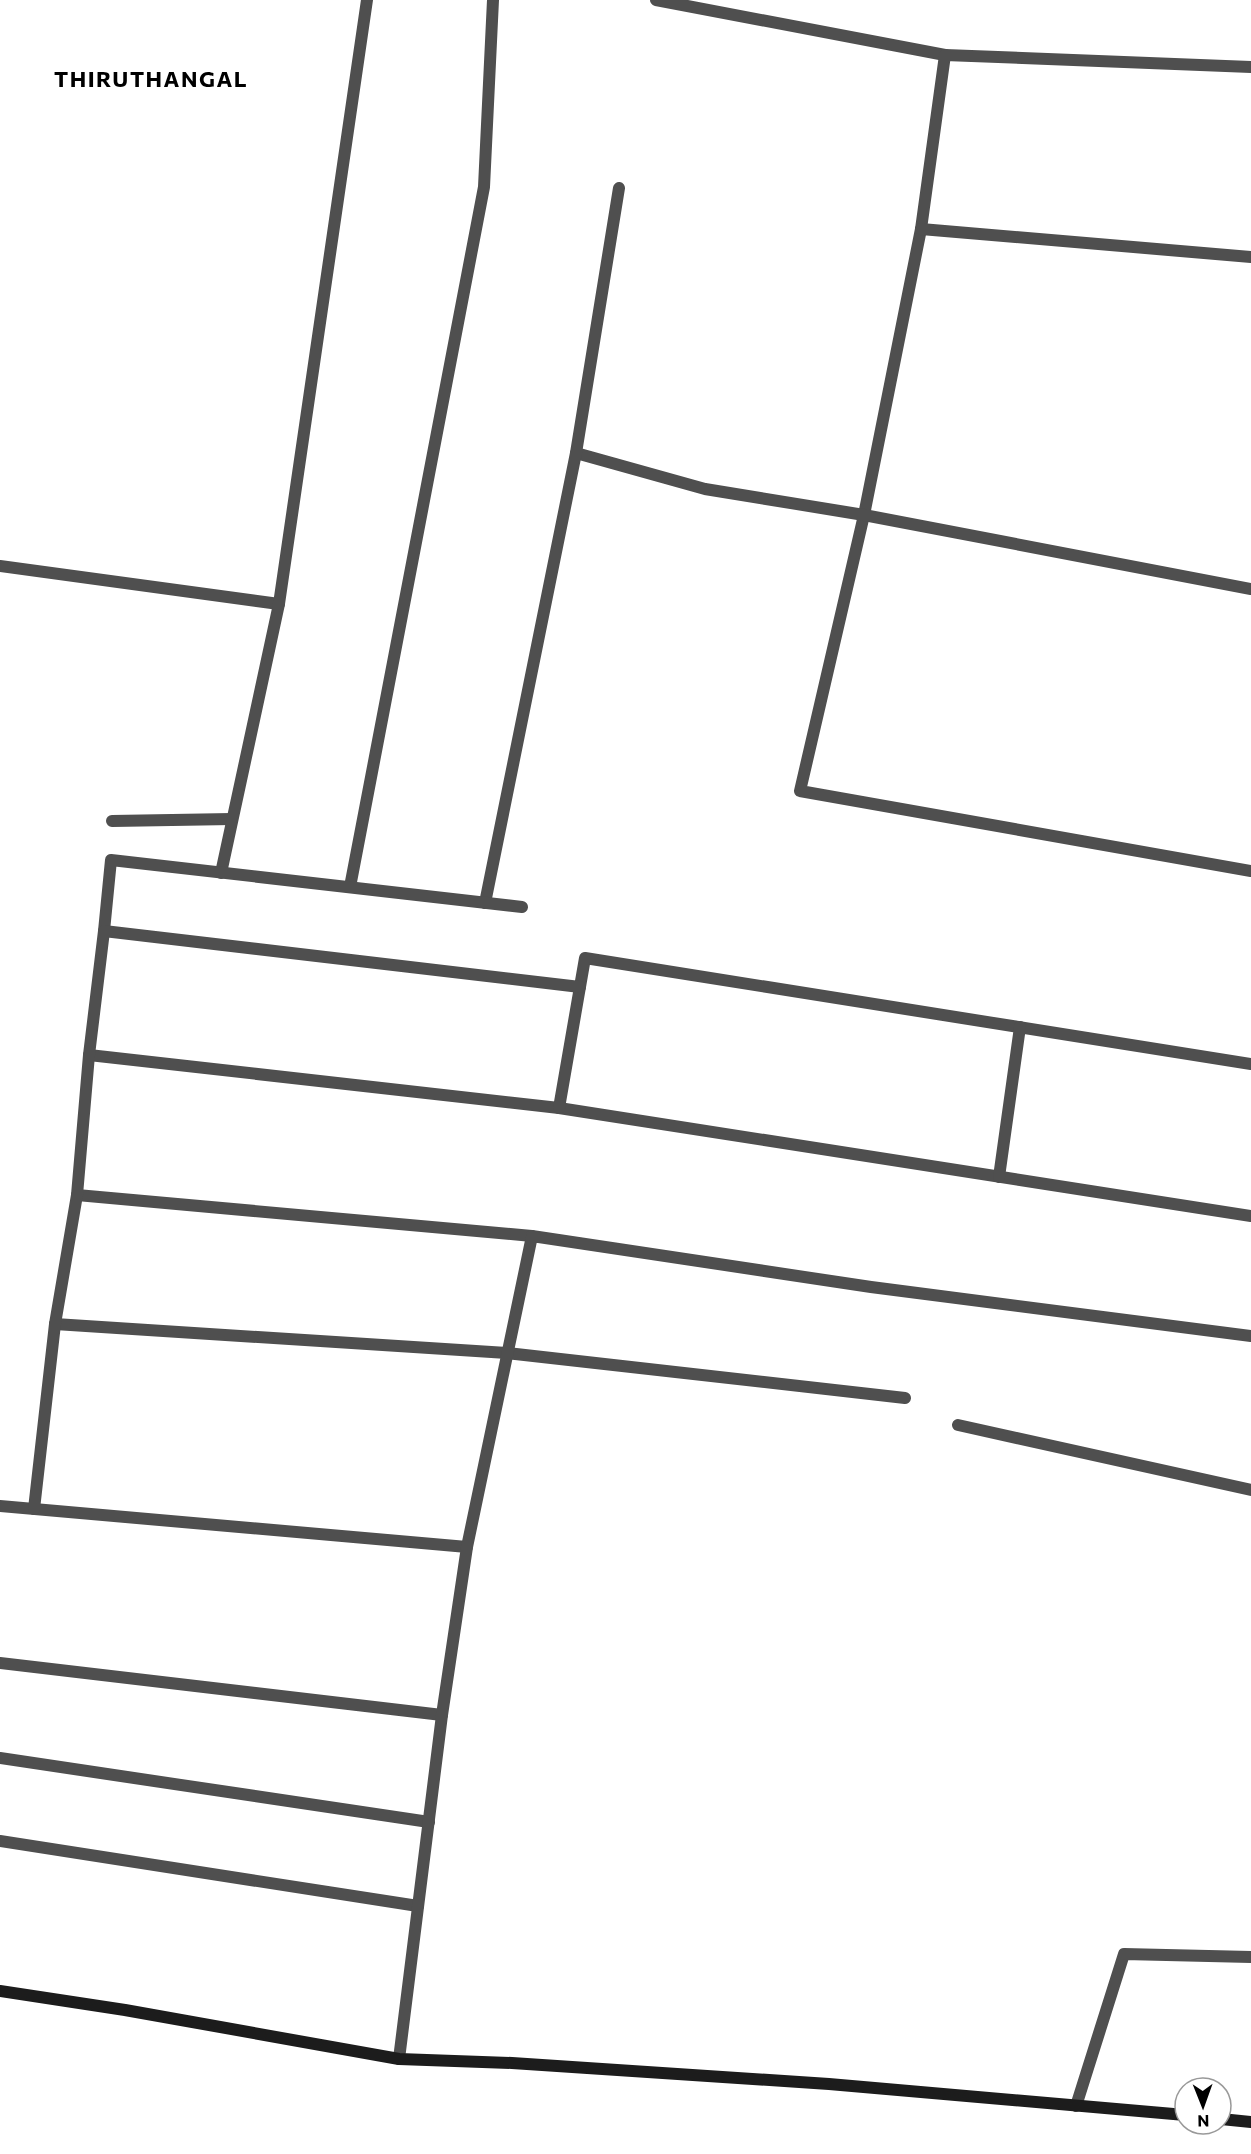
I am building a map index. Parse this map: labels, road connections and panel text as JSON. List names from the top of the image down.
{
  "districts": ["THIRUTHANGAL"],
  "north": "bottom"
}
